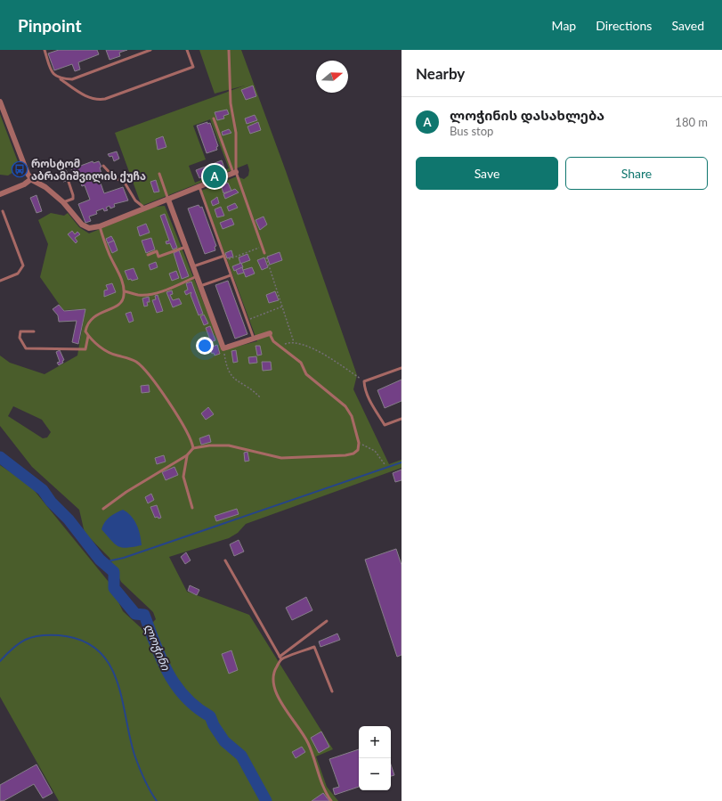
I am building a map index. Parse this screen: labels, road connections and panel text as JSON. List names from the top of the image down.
{
  "water": ["ლოჭინი"],
  "places": {
    "bus stop": ["როსტომ აბრამიშვილის ქუჩა"]
  },
  "north": "right",
  "page": {
    "header": "Pinpoint",
    "nav": ["Map", "Directions", "Saved"],
    "heading": "Nearby",
    "list": [
      {
        "mark": "A",
        "name": "ლოჭინის დასახლება",
        "note": "Bus stop",
        "value": "180 m"
      }
    ],
    "buttons": ["Save", "Share"],
    "pins": "A",
    "map_buttons": ["+", "−"]
  }
}
